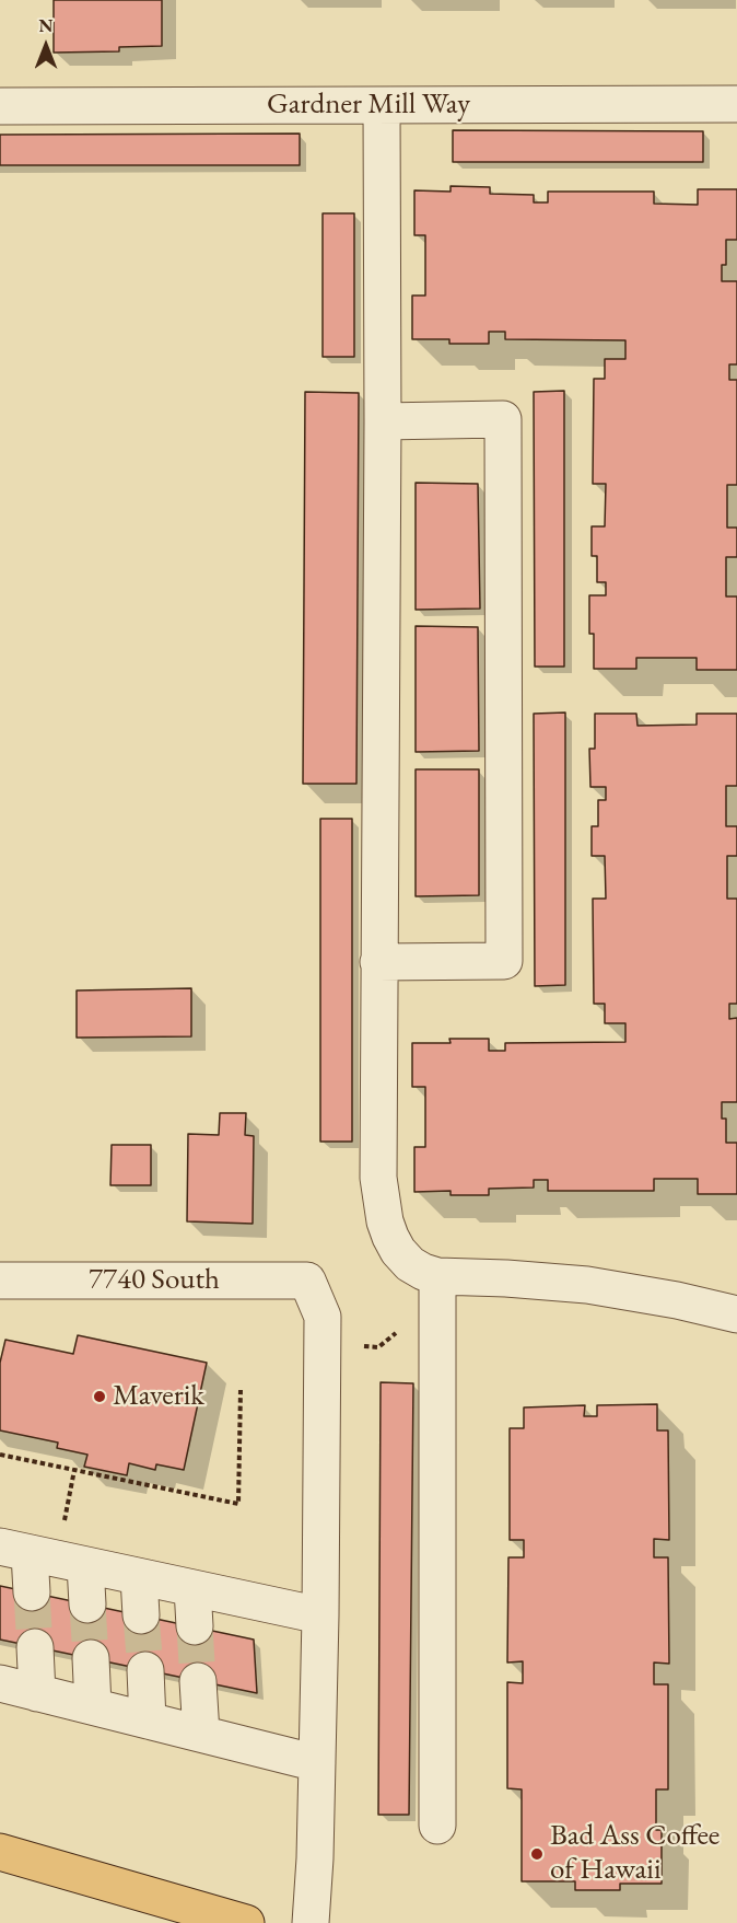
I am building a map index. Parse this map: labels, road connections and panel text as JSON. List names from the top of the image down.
{
  "streets": {
    "street": ["Gardner Mill Way", "7740 South"]
  },
  "places": ["Maverik", "Bad Ass Coffee of Hawaii"],
  "north": "top"
}
